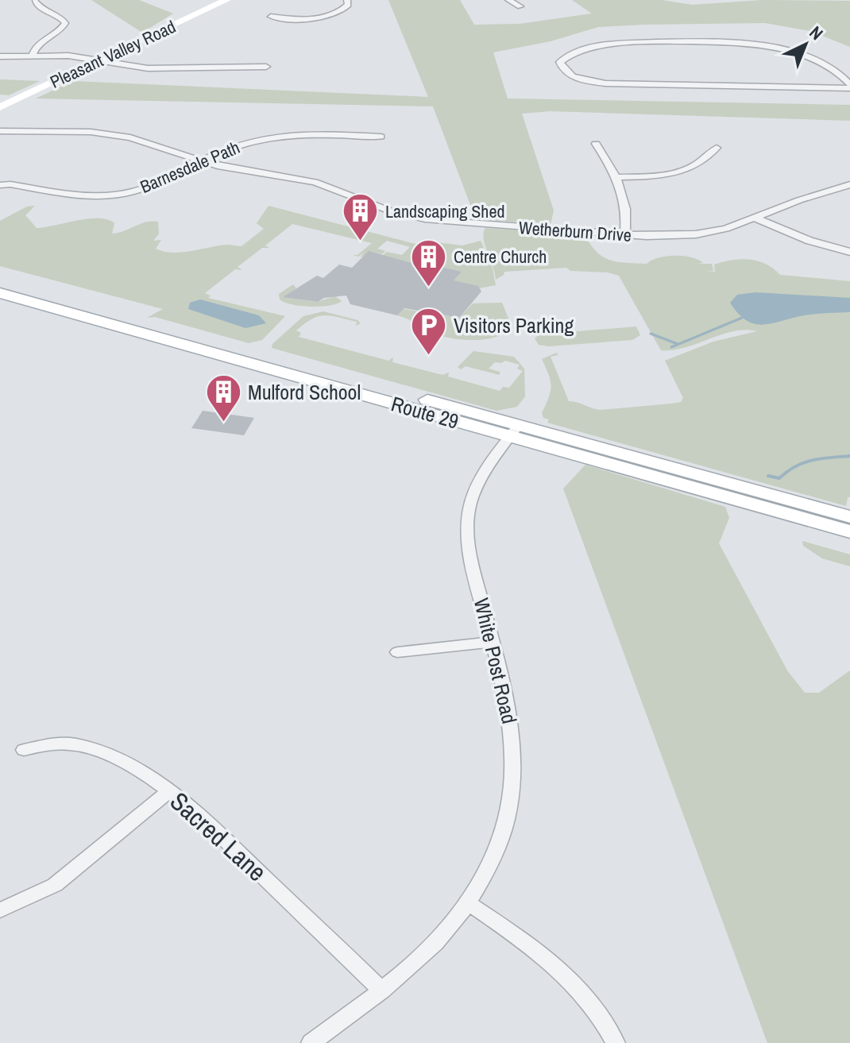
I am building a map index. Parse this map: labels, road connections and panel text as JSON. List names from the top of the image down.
{
  "streets": {
    "main road": ["Pleasant Valley Road", "Route 29"],
    "street": [
      "Barnesdale Path",
      "Wetherburn Drive",
      "White Post Road",
      "Sacred Lane"
    ]
  },
  "crossings": [
    ["Barnesdale Path", "Wetherburn Drive"],
    ["Route 29", "White Post Road"],
    ["White Post Road", "Sacred Lane"]
  ],
  "places": {
    "building": ["Landscaping Shed", "Centre Church", "Mulford School"],
    "parking": ["Visitors Parking"]
  },
  "north": "top right"
}
